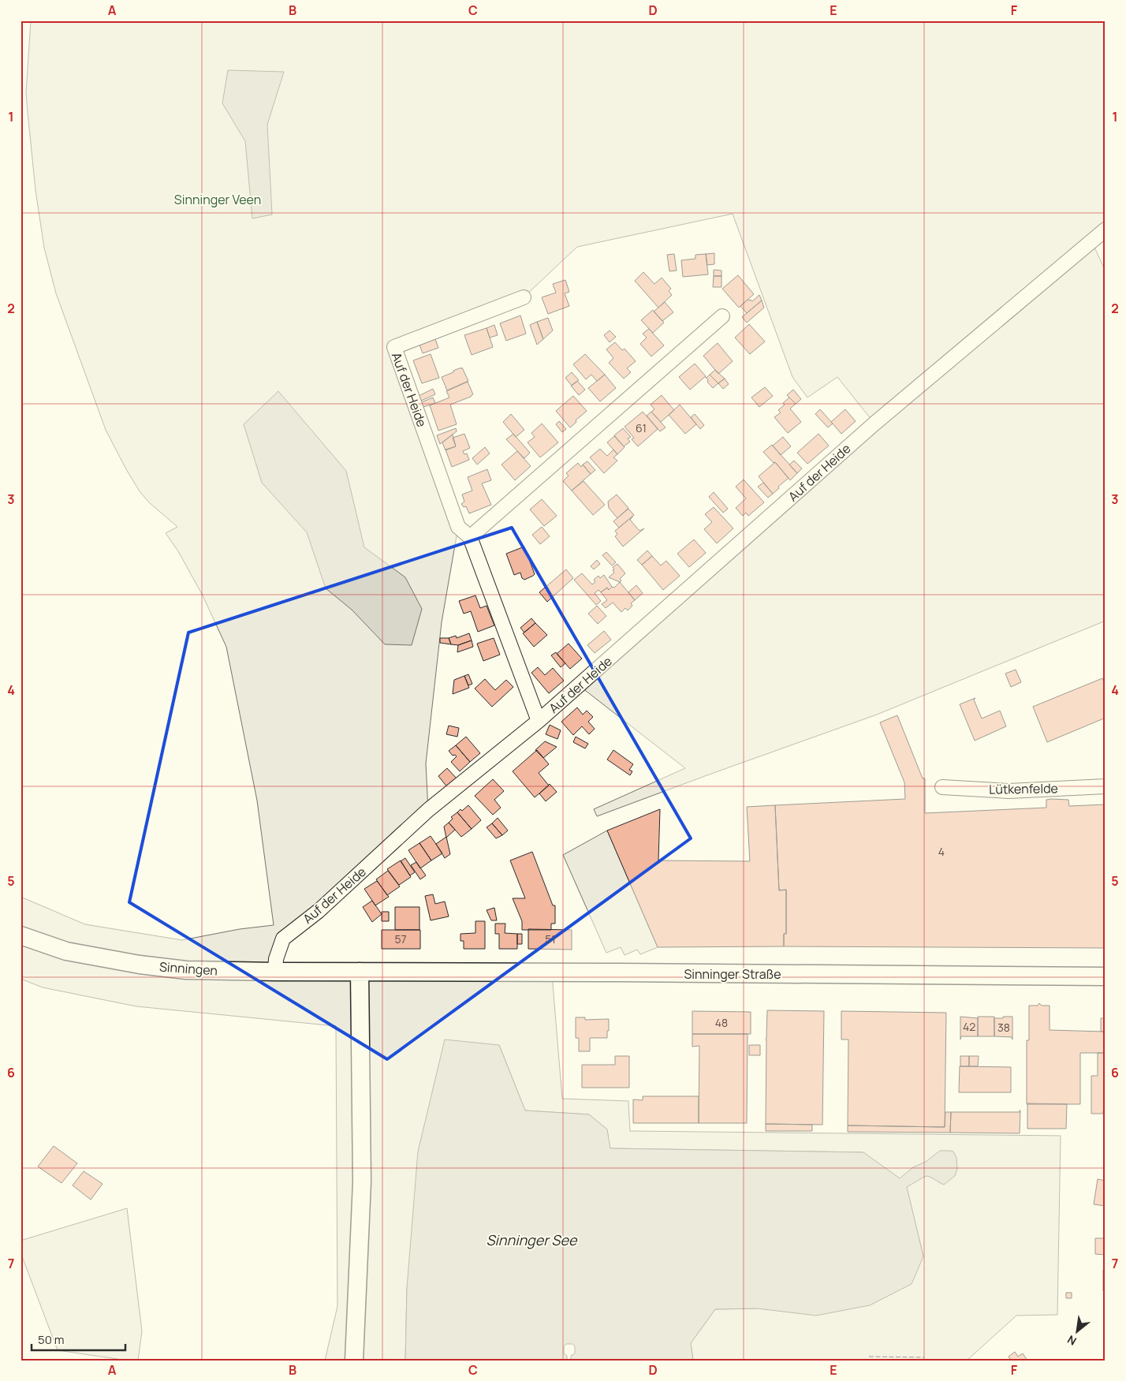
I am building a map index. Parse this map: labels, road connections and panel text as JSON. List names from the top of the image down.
{
  "streets": {
    "main road": ["Sinningen", "Sinninger Straße"],
    "street": ["Auf der Heide", "Lütkenfelde"]
  },
  "crossings": [
    ["Auf der Heide", "Sinningen"],
    ["Sinningen", "Sinninger Straße"]
  ],
  "water": ["Sinninger See"],
  "parks": ["Sinninger Veen"],
  "house_numbers": [
    "61",
    "4",
    "57",
    "51",
    "48",
    "42",
    "38"
  ],
  "scale_bar": "50 m",
  "north": "bottom left",
  "grid": {
    "columns": [
      "A",
      "B",
      "C",
      "D",
      "E",
      "F"
    ],
    "rows": [
      "1",
      "2",
      "3",
      "4",
      "5",
      "6",
      "7"
    ]
  }
}
